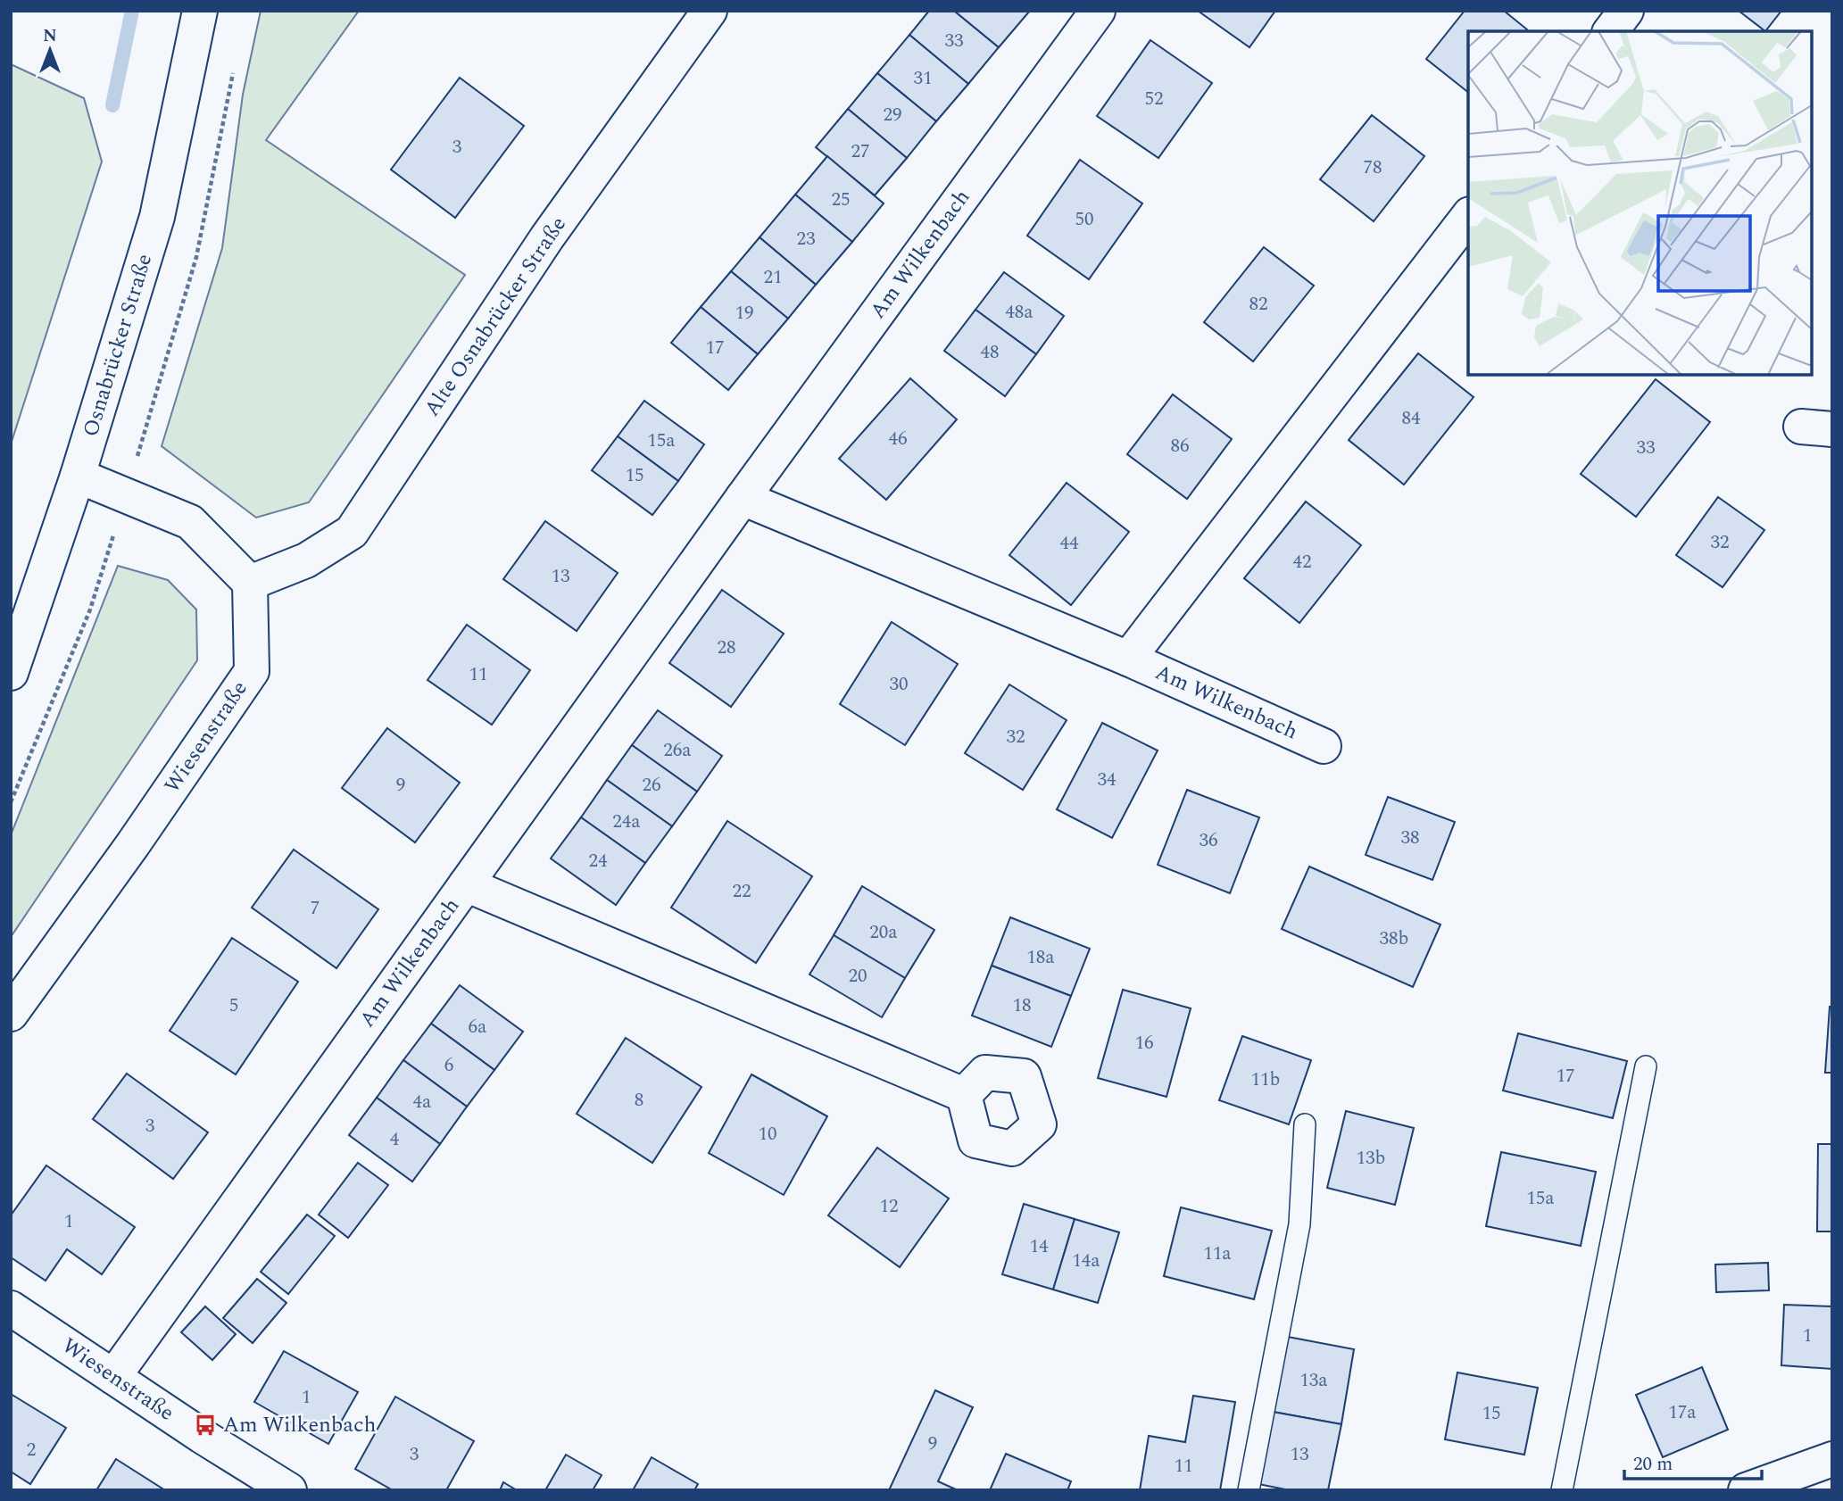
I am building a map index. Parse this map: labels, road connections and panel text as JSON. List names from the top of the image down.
{
  "streets": {
    "street": [
      "Am Wilkenbach",
      "Alte Osnabrücker Straße",
      "Osnabrücker Straße",
      "Wiesenstraße"
    ]
  },
  "crossings": [
    ["Am Wilkenbach", "Wiesenstraße"],
    ["Alte Osnabrücker Straße", "Wiesenstraße"]
  ],
  "places": {
    "bus stop": ["Am Wilkenbach"]
  },
  "house_numbers": [
    "33",
    "31",
    "52",
    "29",
    "3",
    "27",
    "78",
    "25",
    "50",
    "23",
    "21",
    "82",
    "48a",
    "19",
    "17",
    "48",
    "84",
    "46",
    "15a",
    "86",
    "33",
    "15",
    "32",
    "44",
    "42",
    "13",
    "28",
    "11",
    "30",
    "32",
    "26a",
    "34",
    "9",
    "26",
    "24a",
    "38",
    "36",
    "24",
    "22",
    "7",
    "20a",
    "38b",
    "18a",
    "20",
    "5",
    "18",
    "6a",
    "16",
    "6",
    "17",
    "11b",
    "8",
    "4a",
    "3",
    "10",
    "4",
    "13b",
    "15a",
    "12",
    "1",
    "14",
    "11a",
    "14a",
    "1",
    "13a",
    "1",
    "17a",
    "15",
    "9",
    "2",
    "3",
    "13",
    "11"
  ],
  "scale_bar": "20 m",
  "north": "top"
}
